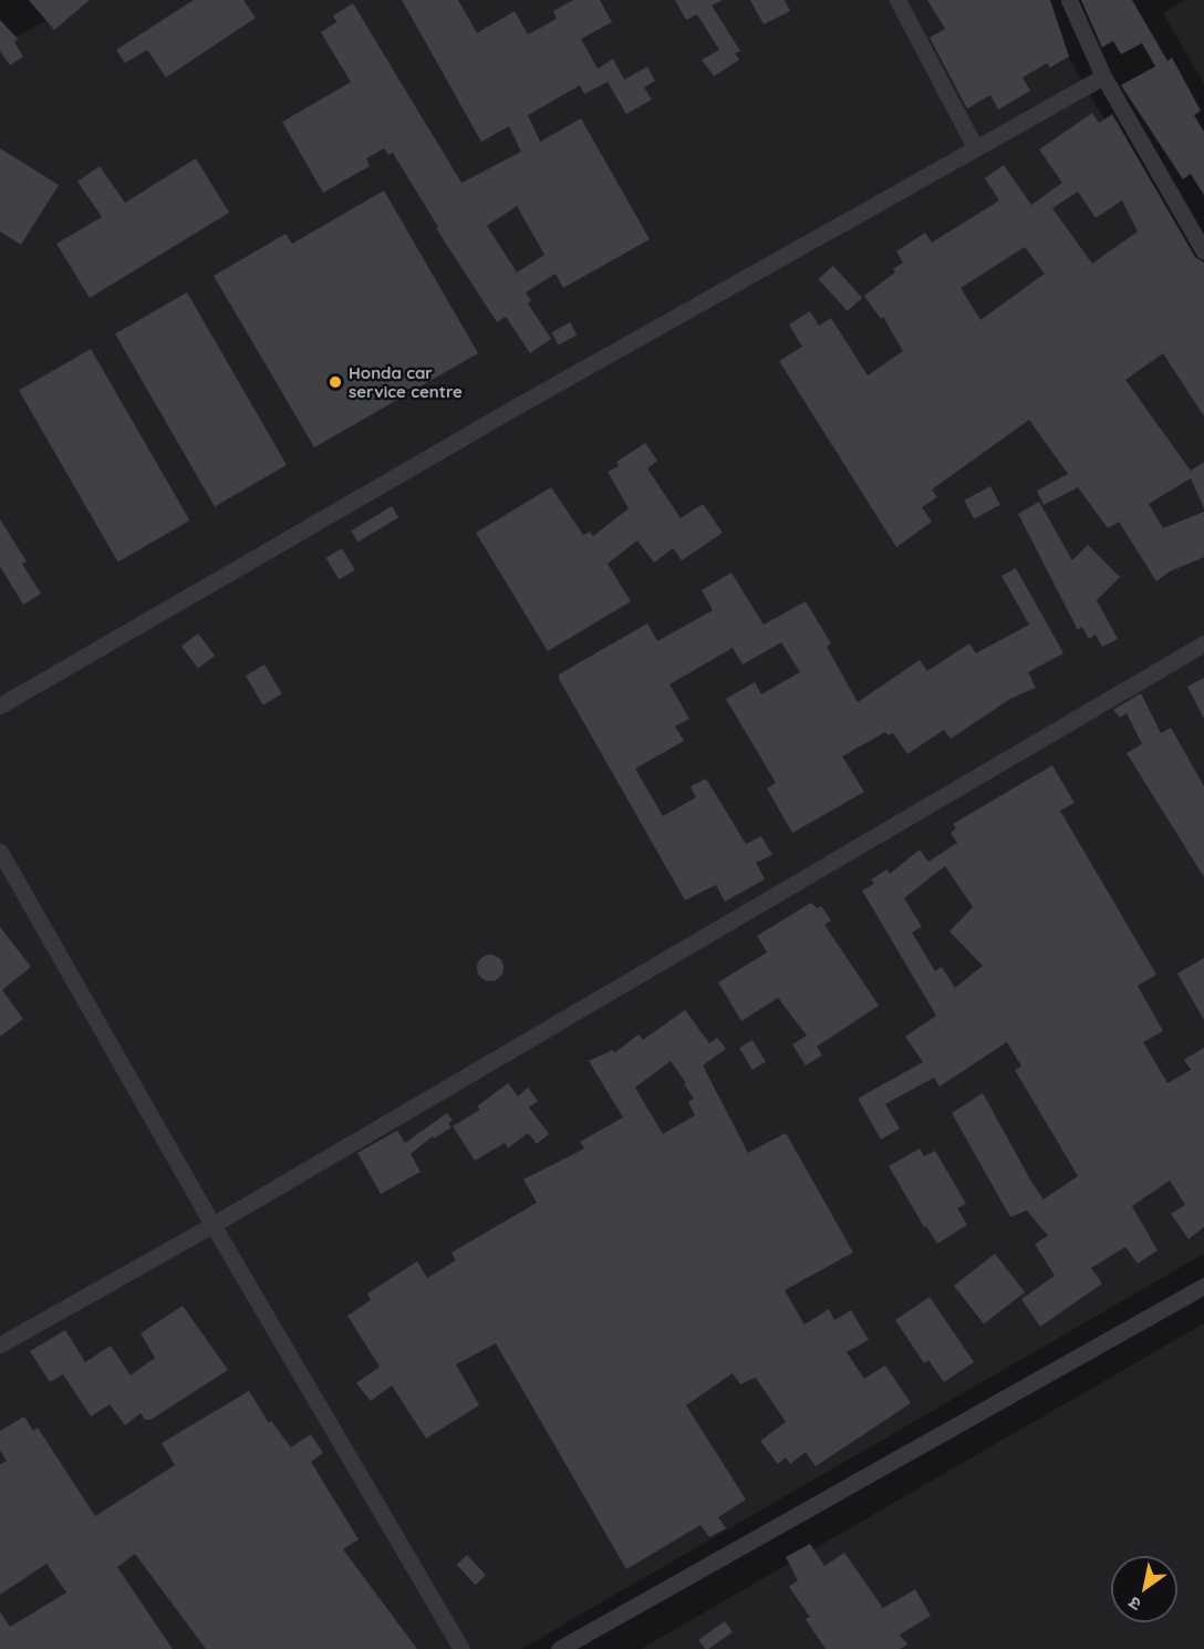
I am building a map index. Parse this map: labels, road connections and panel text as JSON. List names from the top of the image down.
{
  "places": ["Honda car service centre"],
  "north": "bottom left"
}
